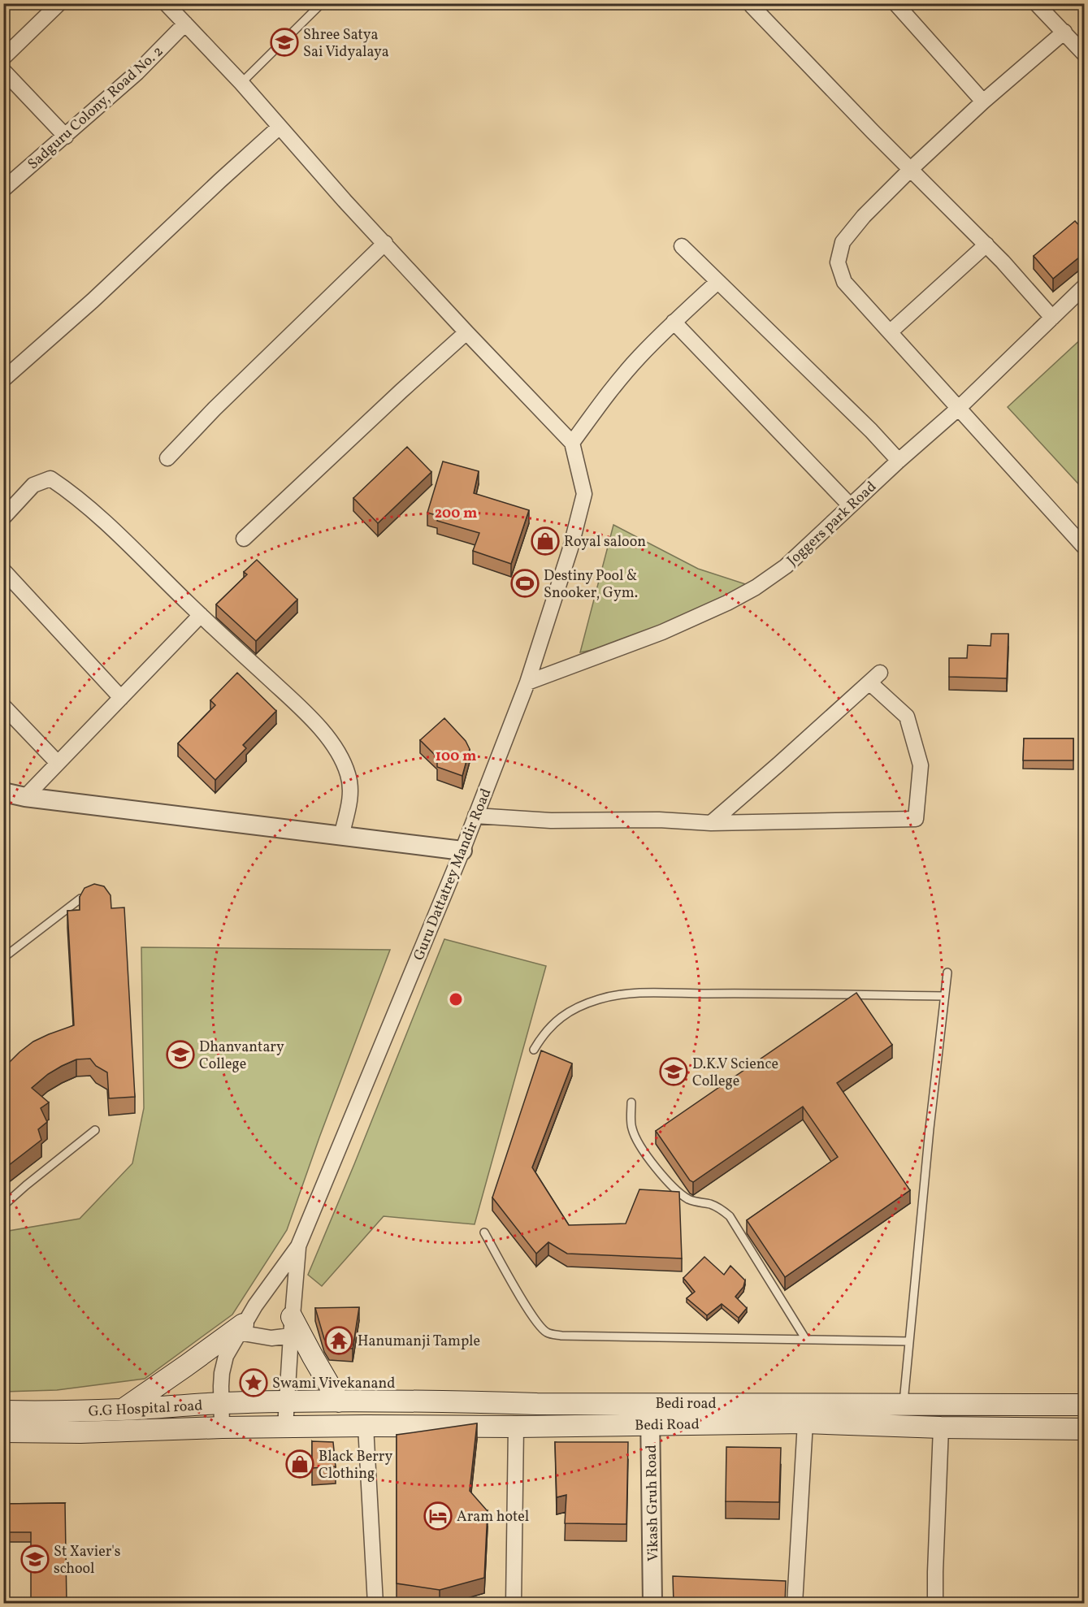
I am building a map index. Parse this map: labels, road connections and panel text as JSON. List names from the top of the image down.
{
  "streets": {
    "main road": ["Bedi road", "G.G Hospital road", "Bedi Road"],
    "street": [
      "Sadguru Colony, Road No. 2",
      "Joggers park Road",
      "Guru Dattatrey Mandir Road",
      "Vikash Gruh Road"
    ]
  },
  "crossings": [
    ["Joggers park Road", "Guru Dattatrey Mandir Road"],
    ["Guru Dattatrey Mandir Road", "Bedi road"],
    ["Guru Dattatrey Mandir Road", "G.G Hospital road"],
    ["Guru Dattatrey Mandir Road", "Bedi Road"],
    ["Bedi road", "G.G Hospital road"],
    ["Bedi road", "Vikash Gruh Road"],
    ["G.G Hospital road", "Bedi Road"],
    ["Bedi Road", "Vikash Gruh Road"]
  ],
  "places": {
    "school or university": [
      "Shree Satya Sai Vidyalaya",
      "Dhanvantary College",
      "D.K.V Science College",
      "St Xavier's school"
    ],
    "shop": ["Royal saloon", "Black Berry Clothing"],
    "sports": ["Destiny Pool & Snooker, Gym."],
    "temple": ["Hanumanji Tample"],
    "place": ["Swami Vivekanand"],
    "hotel": ["Aram hotel"]
  },
  "rings": ["200 m", "100 m"]
}
